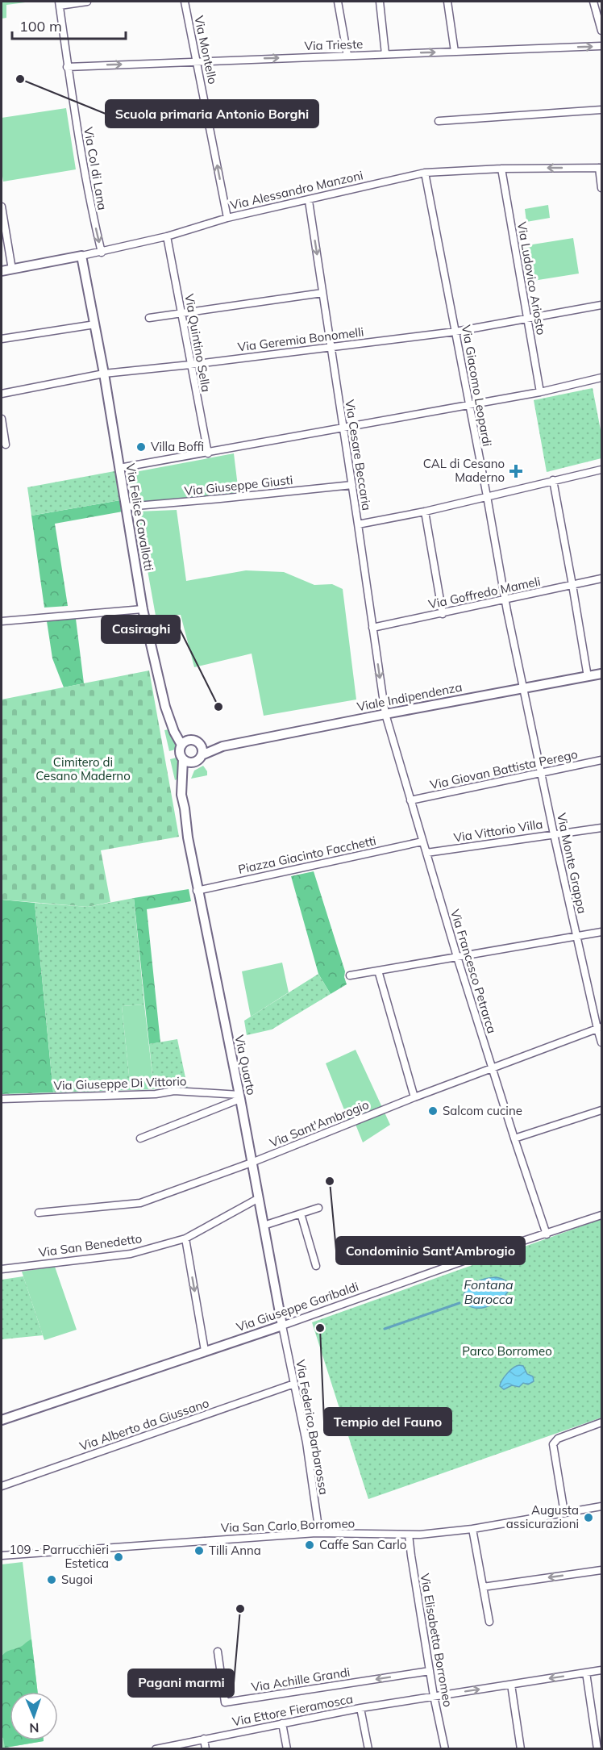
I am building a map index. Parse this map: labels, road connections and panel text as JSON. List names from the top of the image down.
{
  "streets": {
    "street": [
      "Via Trieste",
      "Via Montello",
      "Via Col di Lana",
      "Via Alessandro Manzoni",
      "Via Ludovico Ariosto",
      "Via Geremia Bonomelli",
      "Via Quintino Sella",
      "Via Giacomo Leopardi",
      "Via Cesare Beccaria",
      "Via Giuseppe Giusti",
      "Via Felice Cavallotti",
      "Via Goffredo Mameli",
      "Viale Indipendenza",
      "Via Giovan Battista Perego",
      "Via Vittorio Villa",
      "Piazza Giacinto Facchetti",
      "Via Monte Grappa",
      "Via Francesco Petrarca",
      "Via Quarto",
      "Via Giuseppe Di Vittorio",
      "Via Sant'Ambrogio",
      "Via San Benedetto",
      "Via Giuseppe Garibaldi",
      "Via Alberto da Giussano",
      "Via Federico Barbarossa",
      "Via San Carlo Borromeo",
      "Via Elisabetta Borromeo",
      "Via Achille Grandi",
      "Via Ettore Fieramosca"
    ]
  },
  "crossings": [
    ["Via Trieste", "Via Montello"],
    ["Via Trieste", "Via Col di Lana"],
    ["Via Montello", "Via Alessandro Manzoni"],
    ["Via Col di Lana", "Via Alessandro Manzoni"],
    ["Via Alessandro Manzoni", "Via Ludovico Ariosto"],
    ["Via Alessandro Manzoni", "Via Quintino Sella"],
    ["Via Alessandro Manzoni", "Via Giacomo Leopardi"],
    ["Via Alessandro Manzoni", "Via Cesare Beccaria"],
    ["Via Alessandro Manzoni", "Via Felice Cavallotti"],
    ["Via Ludovico Ariosto", "Via Geremia Bonomelli"],
    ["Via Geremia Bonomelli", "Via Quintino Sella"],
    ["Via Geremia Bonomelli", "Via Giacomo Leopardi"],
    ["Via Geremia Bonomelli", "Via Cesare Beccaria"],
    ["Via Geremia Bonomelli", "Via Felice Cavallotti"],
    ["Via Giacomo Leopardi", "Via Goffredo Mameli"],
    ["Via Giacomo Leopardi", "Viale Indipendenza"],
    ["Via Giacomo Leopardi", "Via Monte Grappa"],
    ["Via Cesare Beccaria", "Via Giuseppe Giusti"],
    ["Via Cesare Beccaria", "Via Goffredo Mameli"],
    ["Via Cesare Beccaria", "Viale Indipendenza"],
    ["Via Cesare Beccaria", "Via Francesco Petrarca"],
    ["Via Giuseppe Giusti", "Via Felice Cavallotti"],
    ["Via Felice Cavallotti", "Viale Indipendenza"],
    ["Via Felice Cavallotti", "Via Quarto"],
    ["Viale Indipendenza", "Via Monte Grappa"],
    ["Viale Indipendenza", "Via Francesco Petrarca"],
    ["Viale Indipendenza", "Via Quarto"],
    ["Via Giovan Battista Perego", "Via Monte Grappa"],
    ["Via Giovan Battista Perego", "Via Francesco Petrarca"],
    ["Via Vittorio Villa", "Via Monte Grappa"],
    ["Via Vittorio Villa", "Via Francesco Petrarca"],
    ["Piazza Giacinto Facchetti", "Via Francesco Petrarca"],
    ["Piazza Giacinto Facchetti", "Via Quarto"],
    ["Via Monte Grappa", "Via Sant'Ambrogio"],
    ["Via Francesco Petrarca", "Via Sant'Ambrogio"],
    ["Via Francesco Petrarca", "Via Giuseppe Garibaldi"],
    ["Via Quarto", "Via Giuseppe Di Vittorio"],
    ["Via Quarto", "Via Sant'Ambrogio"],
    ["Via Quarto", "Via San Benedetto"],
    ["Via Quarto", "Via Giuseppe Garibaldi"],
    ["Via Quarto", "Via Federico Barbarossa"],
    ["Via Giuseppe Garibaldi", "Via Federico Barbarossa"],
    ["Via Alberto da Giussano", "Via Federico Barbarossa"],
    ["Via Federico Barbarossa", "Via San Carlo Borromeo"],
    ["Via San Carlo Borromeo", "Via Elisabetta Borromeo"],
    ["Via Elisabetta Borromeo", "Via Achille Grandi"],
    ["Via Elisabetta Borromeo", "Via Ettore Fieramosca"]
  ],
  "one_way": [
    "Via Trieste",
    "Via Montello",
    "Via Col di Lana",
    "Via Achille Grandi"
  ],
  "water": ["Fontana Barocca"],
  "parks": ["Cimitero di Cesano Maderno", "Parco Borromeo"],
  "places": {
    "other": [
      "Scuola primaria Antonio Borghi",
      "Villa Boffi",
      "Casiraghi",
      "Salcom cucine",
      "Condominio Sant'Ambrogio",
      "Tempio del Fauno",
      "Augusta assicurazioni",
      "Caffe San Carlo",
      "Tilli Anna",
      "109 - Parrucchieri Estetica",
      "Sugoi",
      "Pagani marmi"
    ],
    "health": ["CAL di Cesano Maderno"]
  },
  "scale_bar": "100 m",
  "north": "bottom"
}
